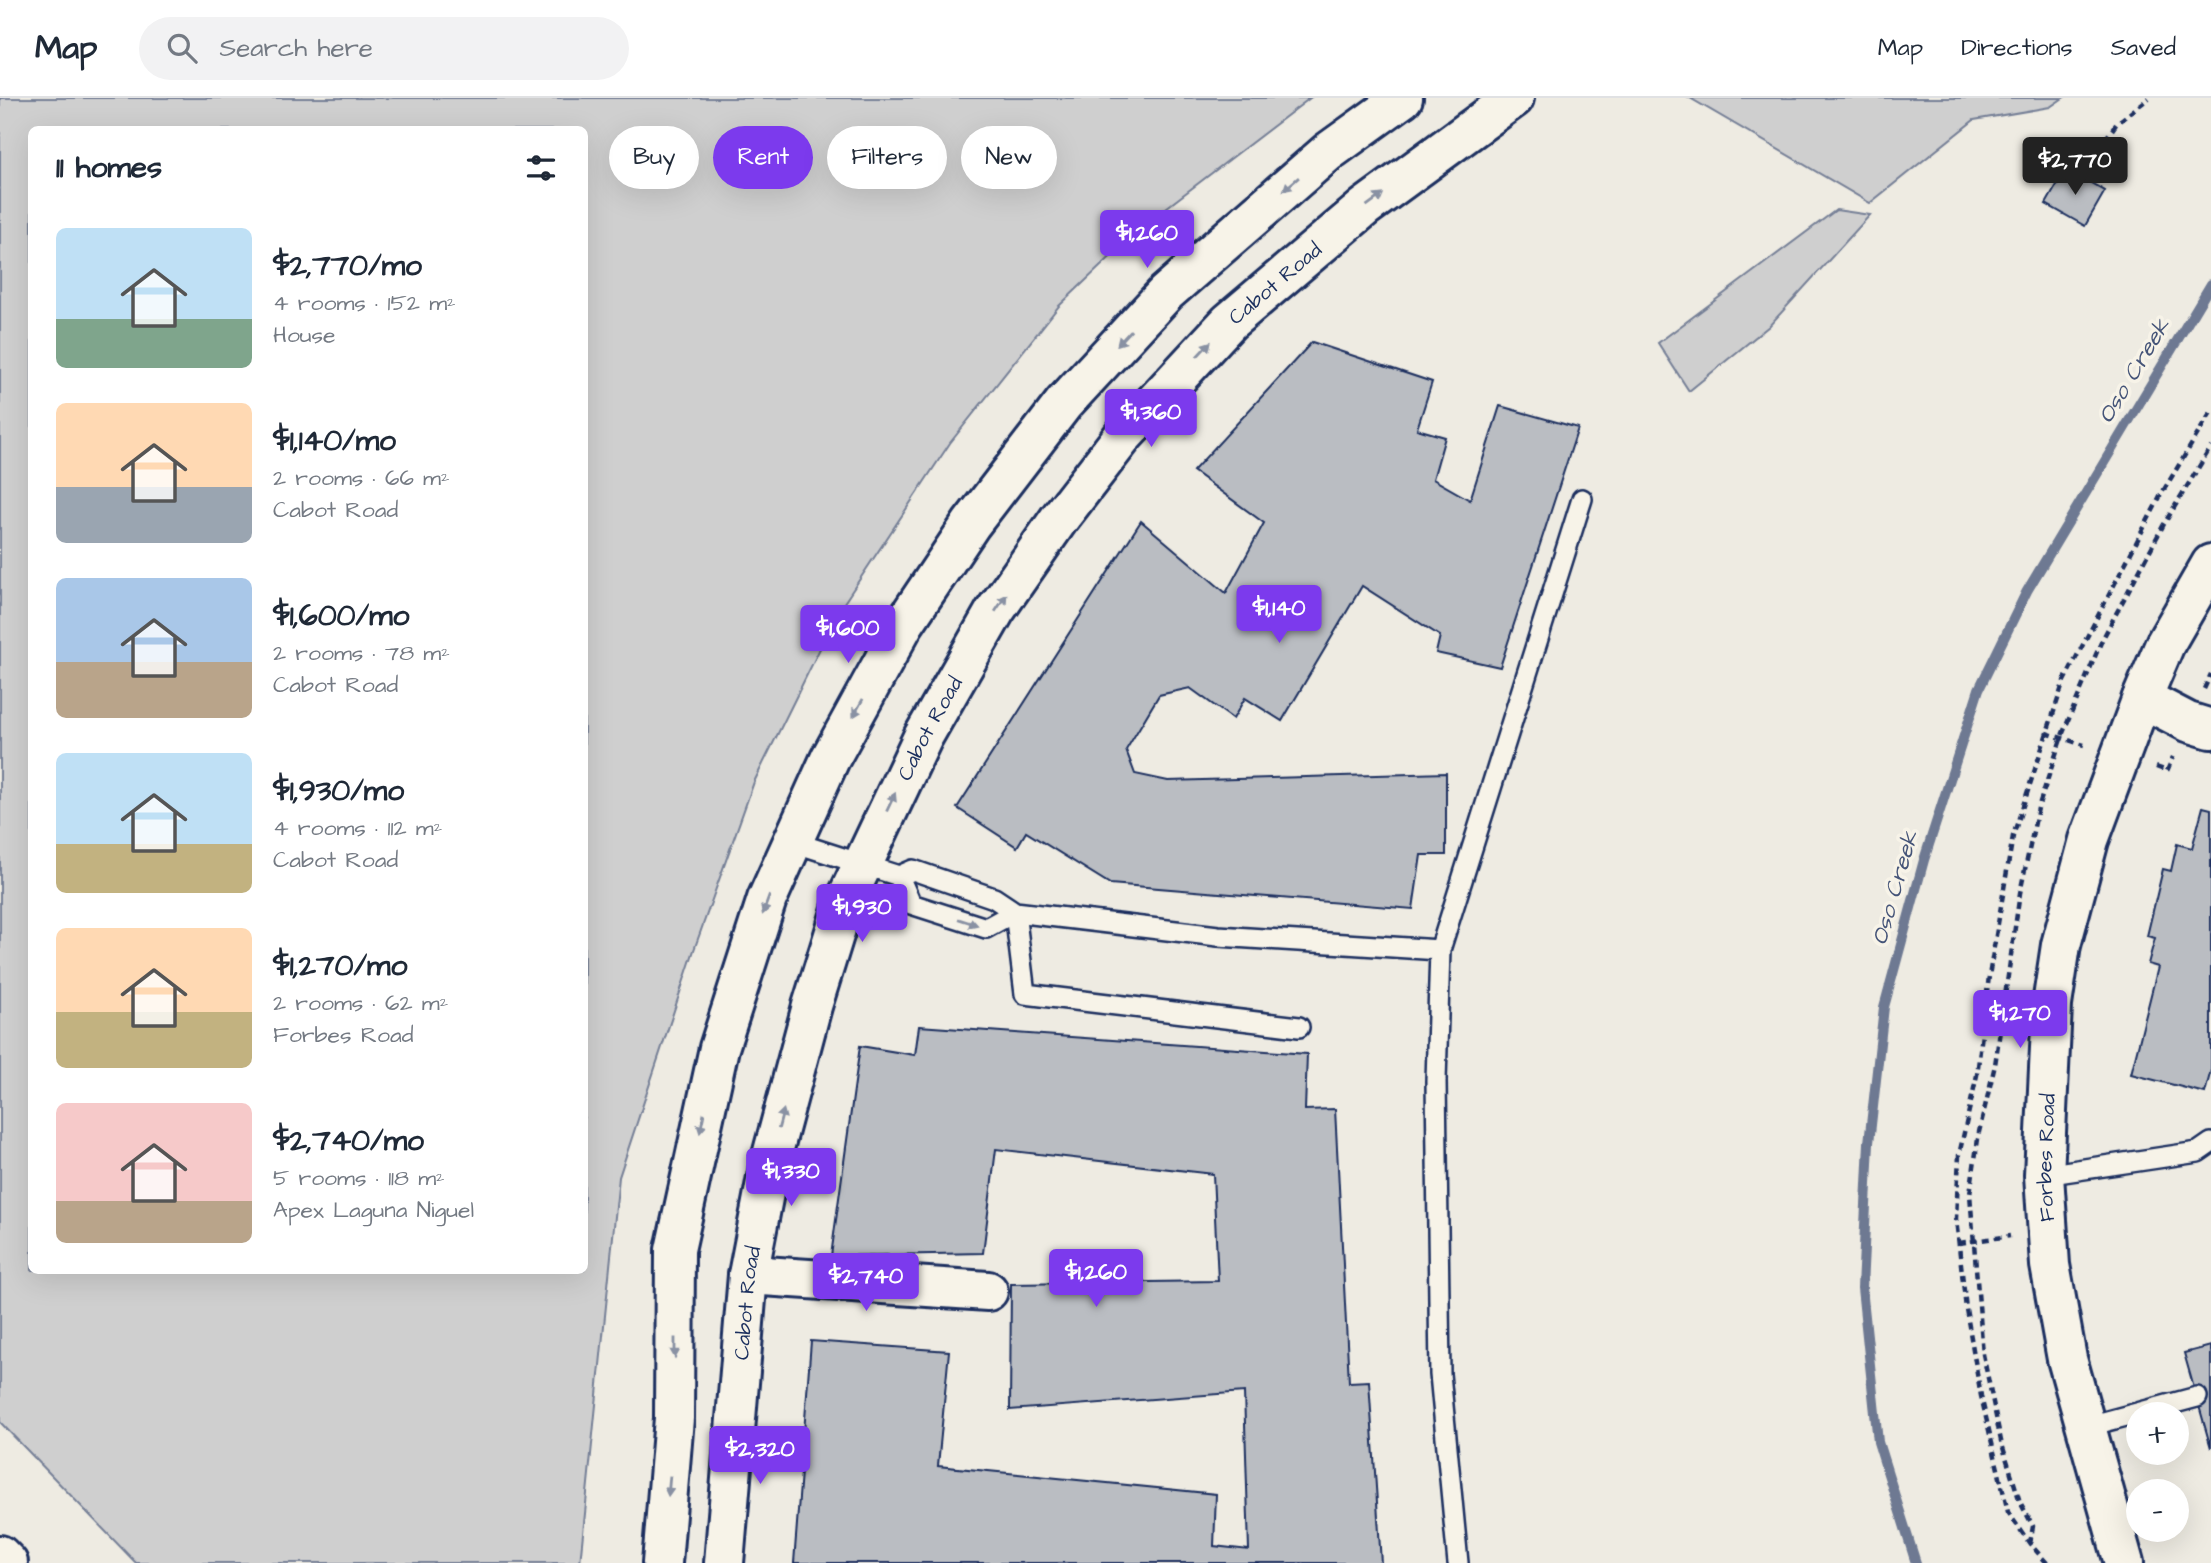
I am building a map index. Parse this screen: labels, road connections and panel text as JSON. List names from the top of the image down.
{
  "streets": {
    "main road": ["Cabot Road", "Forbes Road"]
  },
  "water": ["Oso Creek"],
  "page": {
    "header": "Map",
    "search": "Search here",
    "nav": ["Map", "Directions", "Saved"],
    "chip": [
      "Buy",
      "Rent",
      "Filters",
      "New"
    ],
    "heading": "11 homes",
    "price": [
      "$2,770",
      "$1,260",
      "$1,360",
      "$1,140",
      "$1,600",
      "$1,930",
      "$1,270",
      "$1,330",
      "$1,260",
      "$2,740",
      "$2,320"
    ],
    "list": [
      {
        "name": "$2,770/mo",
        "note": "4 rooms · 152 m² · House"
      },
      {
        "name": "$1,140/mo",
        "note": "2 rooms · 66 m² · Cabot Road"
      },
      {
        "name": "$1,600/mo",
        "note": "2 rooms · 78 m² · Cabot Road"
      },
      {
        "name": "$1,930/mo",
        "note": "4 rooms · 112 m² · Cabot Road"
      },
      {
        "name": "$1,270/mo",
        "note": "2 rooms · 62 m² · Forbes Road"
      },
      {
        "name": "$2,740/mo",
        "note": "5 rooms · 118 m² · Apex Laguna Niguel"
      }
    ],
    "map_buttons": ["+", "−"]
  }
}
